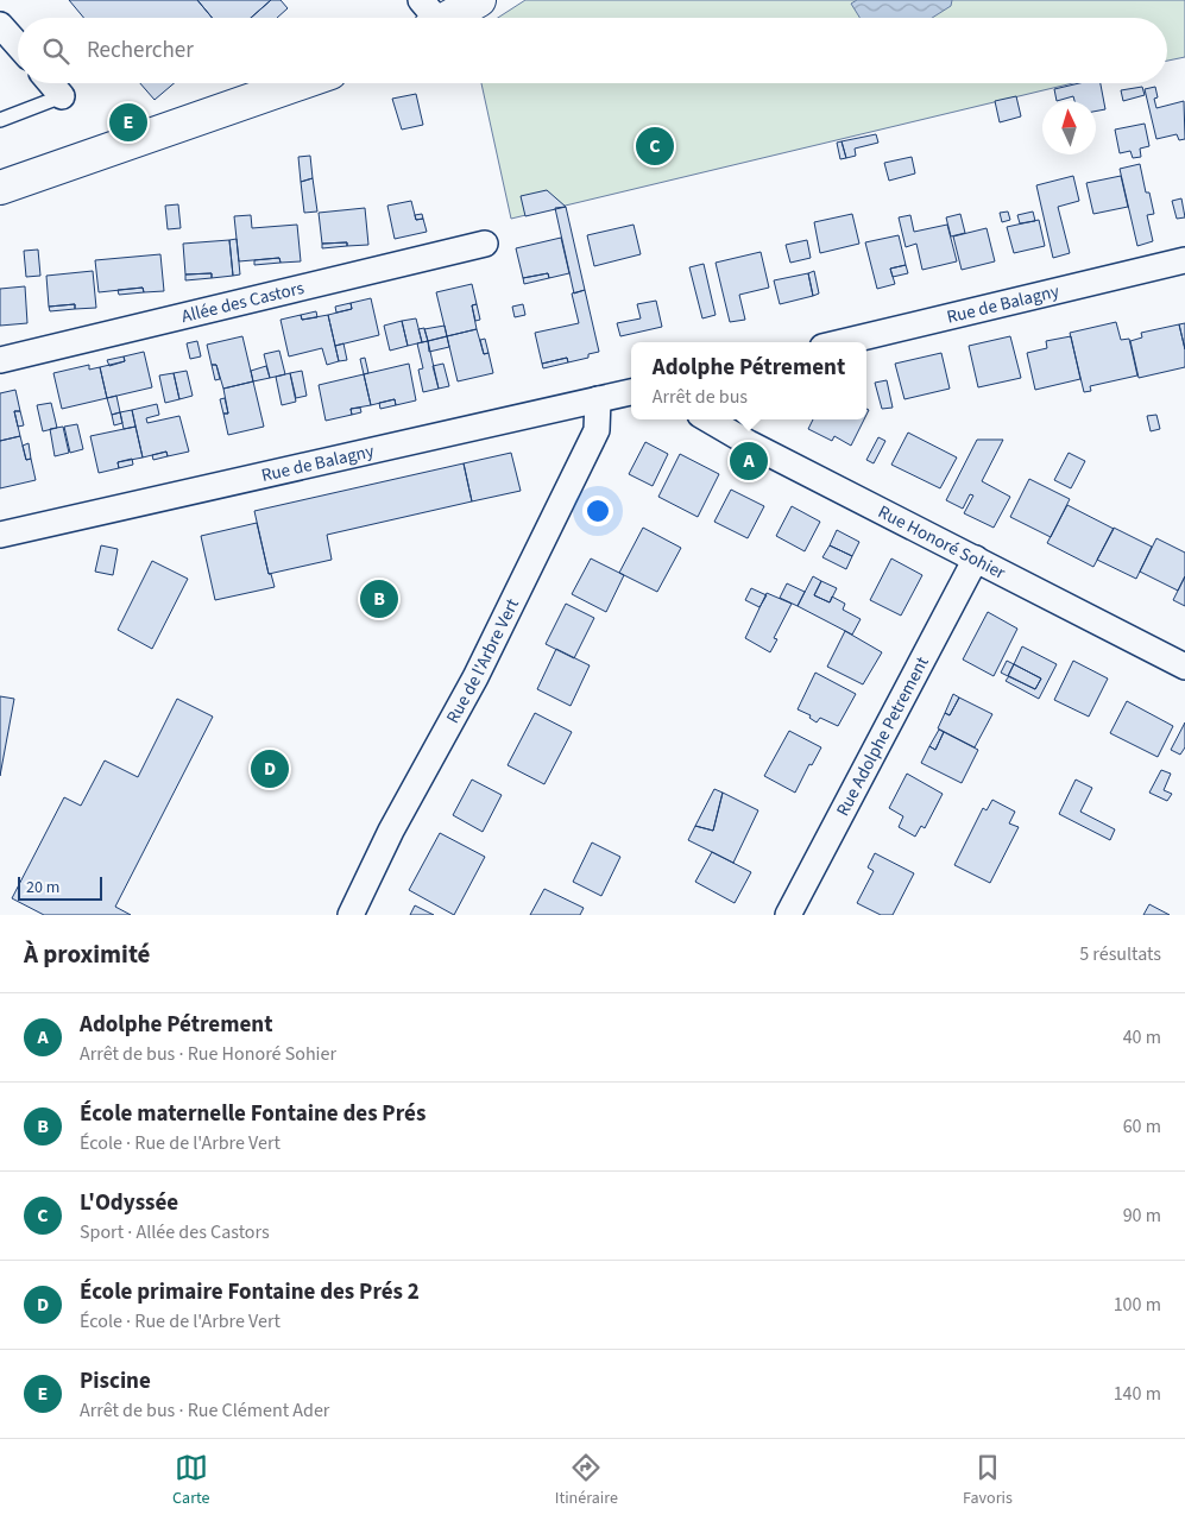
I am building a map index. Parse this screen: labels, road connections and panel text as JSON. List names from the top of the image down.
{
  "streets": {
    "street": [
      "Allée des Castors",
      "Rue de Balagny",
      "Rue Honoré Sohier",
      "Rue de l'Arbre Vert",
      "Rue Adolphe Petrement"
    ]
  },
  "crossings": [
    ["Rue de Balagny", "Rue de l'Arbre Vert"],
    ["Rue Honoré Sohier", "Rue Adolphe Petrement"]
  ],
  "scale_bar": "20 m",
  "north": "top",
  "page": {
    "search": "Rechercher",
    "pins": [
      "E",
      "C",
      "A",
      "B",
      "D"
    ],
    "popup": ["Adolphe Pétrement", "Arrêt de bus"],
    "scale": "20 m",
    "heading": ["À proximité", "5 résultats"],
    "list": [
      {
        "mark": "A",
        "name": "Adolphe Pétrement",
        "note": "Arrêt de bus · Rue Honoré Sohier",
        "value": "40 m"
      },
      {
        "mark": "B",
        "name": "École maternelle Fontaine des Prés",
        "note": "École · Rue de l'Arbre Vert",
        "value": "60 m"
      },
      {
        "mark": "C",
        "name": "L'Odyssée",
        "note": "Sport · Allée des Castors",
        "value": "90 m"
      },
      {
        "mark": "D",
        "name": "École primaire Fontaine des Prés 2",
        "note": "École · Rue de l'Arbre Vert",
        "value": "100 m"
      },
      {
        "mark": "E",
        "name": "Piscine",
        "note": "Arrêt de bus · Rue Clément Ader",
        "value": "140 m"
      }
    ],
    "nav": ["Carte", "Itinéraire", "Favoris"]
  }
}
